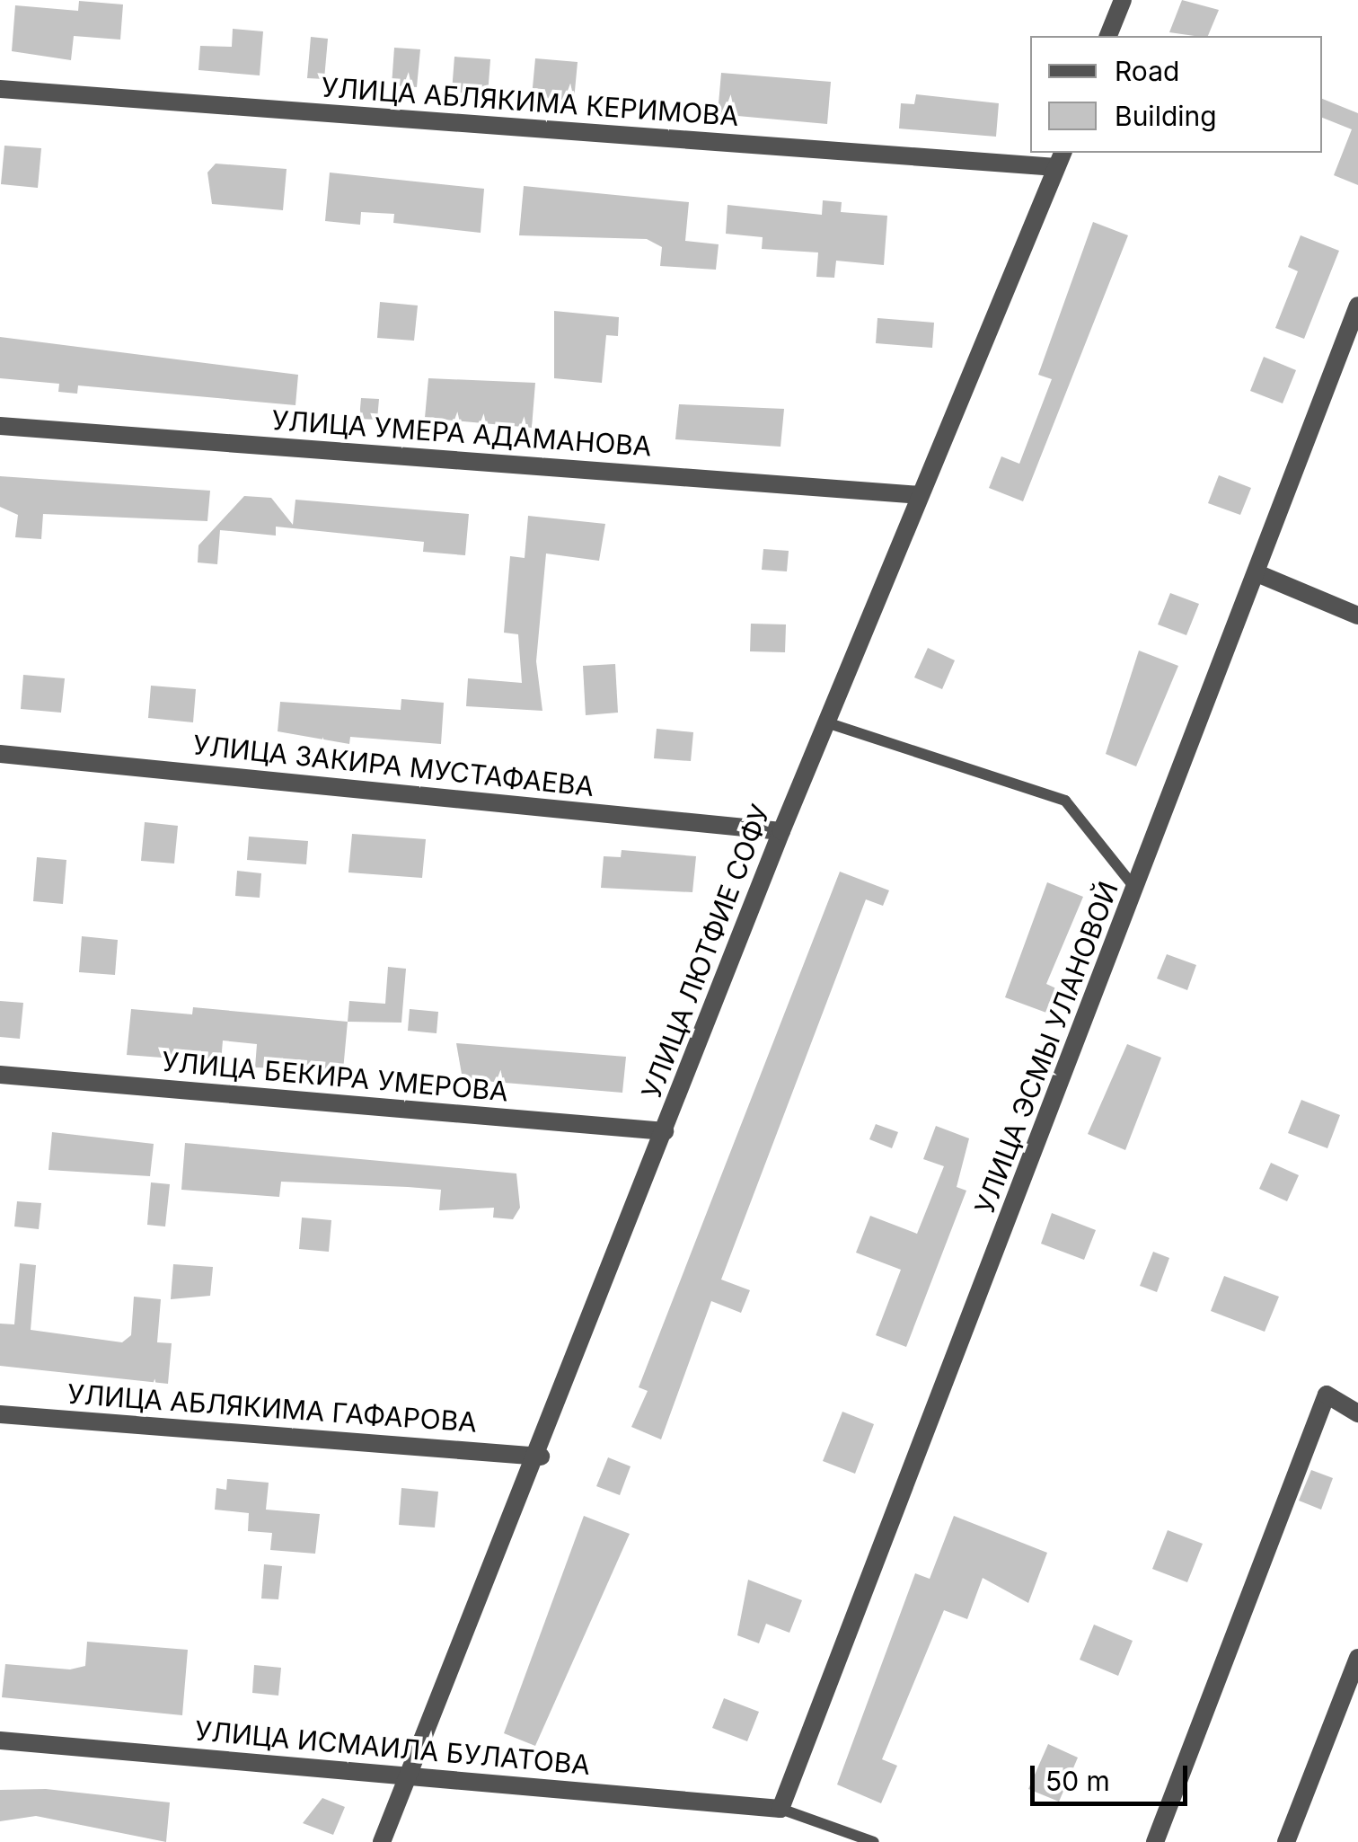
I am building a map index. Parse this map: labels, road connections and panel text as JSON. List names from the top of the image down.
{
  "streets": {
    "street": [
      "УЛИЦА АБЛЯКИМА КЕРИМОВА",
      "УЛИЦА УМЕРА АДАМАНОВА",
      "УЛИЦА ЗАКИРА МУСТАФАЕВА",
      "УЛИЦА ЛЮТФИЕ СОФУ",
      "УЛИЦА ЭСМЫ УЛАНОВОЙ",
      "УЛИЦА БЕКИРА УМЕРОВА",
      "УЛИЦА АБЛЯКИМА ГАФАРОВА",
      "УЛИЦА ИСМАИЛА БУЛАТОВА"
    ]
  },
  "crossings": [
    ["УЛИЦА АБЛЯКИМА КЕРИМОВА", "УЛИЦА ЛЮТФИЕ СОФУ"],
    ["УЛИЦА УМЕРА АДАМАНОВА", "УЛИЦА ЛЮТФИЕ СОФУ"],
    ["УЛИЦА ЗАКИРА МУСТАФАЕВА", "УЛИЦА ЛЮТФИЕ СОФУ"],
    ["УЛИЦА ЛЮТФИЕ СОФУ", "УЛИЦА БЕКИРА УМЕРОВА"],
    ["УЛИЦА ЛЮТФИЕ СОФУ", "УЛИЦА АБЛЯКИМА ГАФАРОВА"],
    ["УЛИЦА ЛЮТФИЕ СОФУ", "УЛИЦА ИСМАИЛА БУЛАТОВА"],
    ["УЛИЦА ЭСМЫ УЛАНОВОЙ", "УЛИЦА ИСМАИЛА БУЛАТОВА"]
  ],
  "legend": ["Road", "Building"],
  "scale_bar": "50 m"
}
